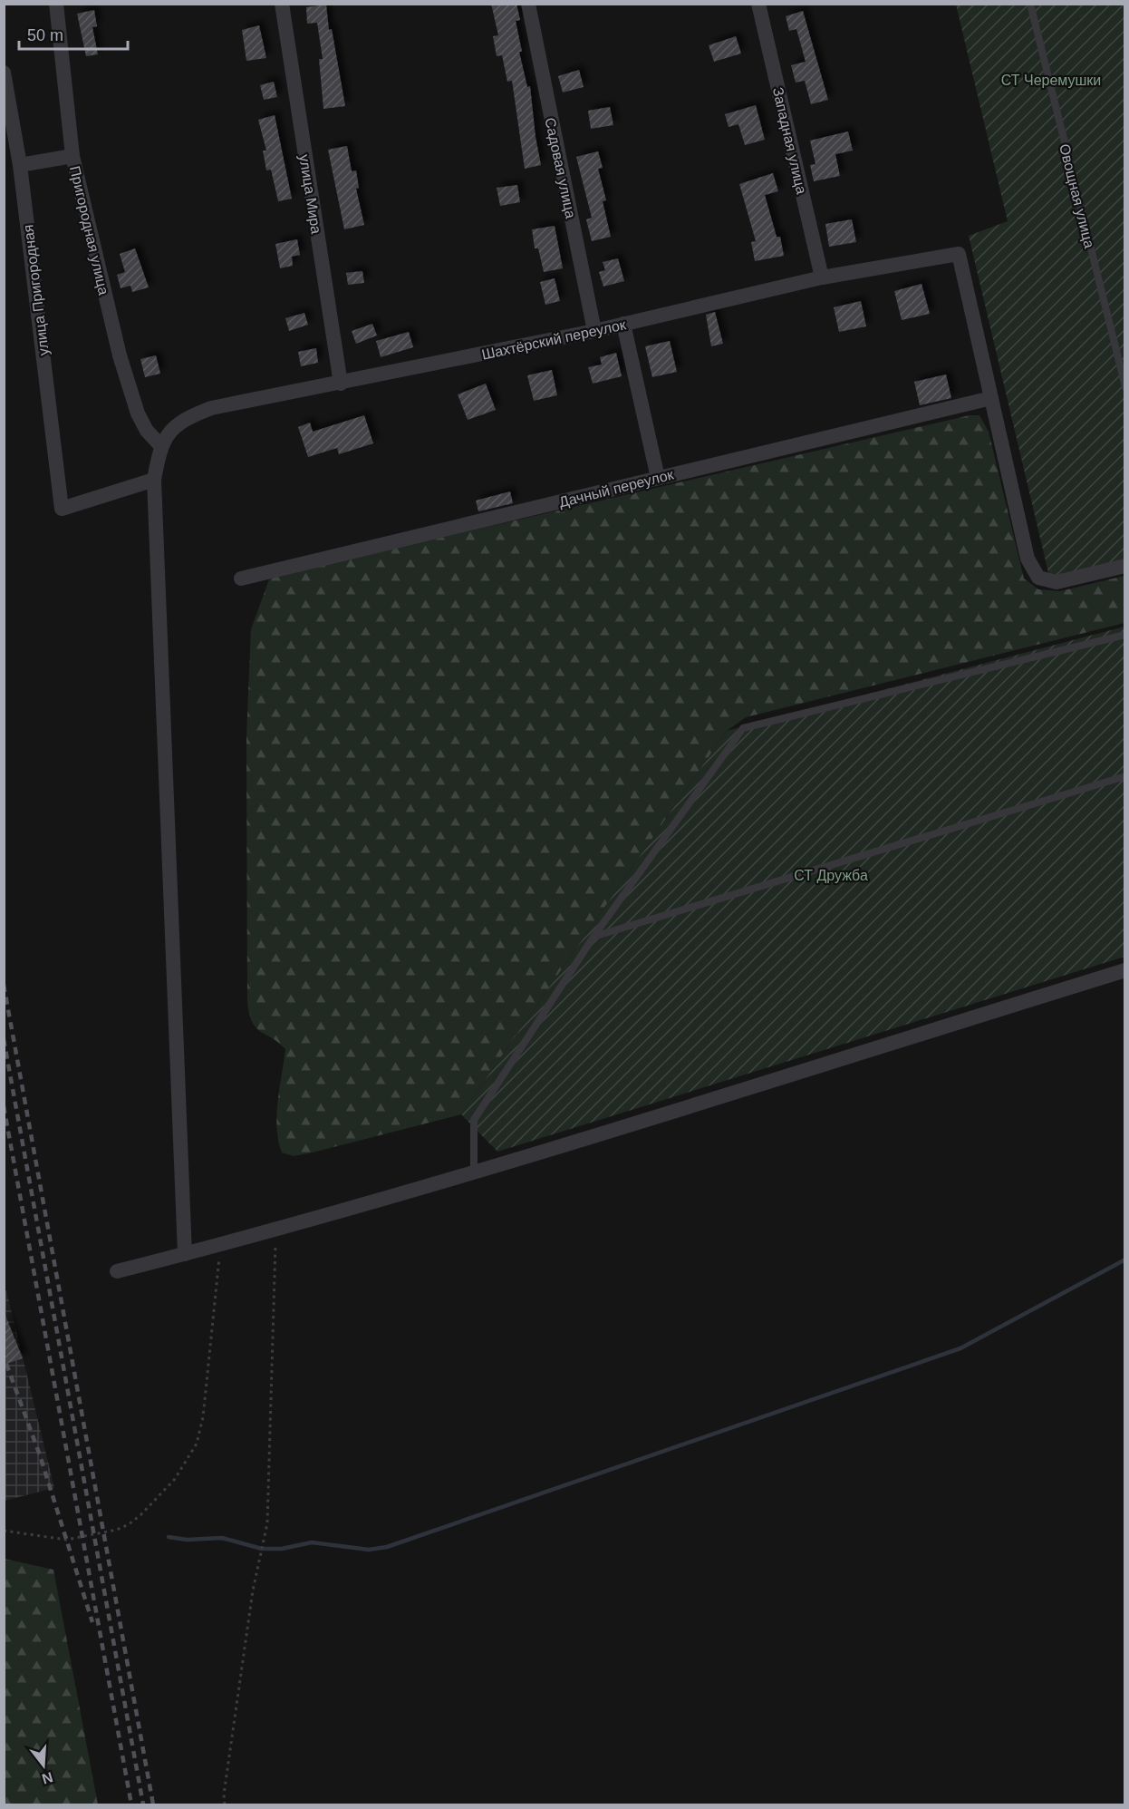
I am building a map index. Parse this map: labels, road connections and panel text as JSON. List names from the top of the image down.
{
  "streets": {
    "street": [
      "Западная улица",
      "Садовая улица",
      "улица Мира",
      "Пригородная улица",
      "улица Пригородная",
      "Шахтёрский переулок",
      "Дачный переулок"
    ],
    "lane": ["Овощная улица"]
  },
  "crossings": [
    ["Западная улица", "Шахтёрский переулок"],
    ["Садовая улица", "Шахтёрский переулок"],
    ["улица Мира", "Шахтёрский переулок"],
    ["Пригородная улица", "Шахтёрский переулок"],
    ["Шахтёрский переулок", "Дачный переулок"]
  ],
  "parks": ["СТ Черемушки", "СТ Дружба"],
  "scale_bar": "50 m",
  "north": "bottom"
}
